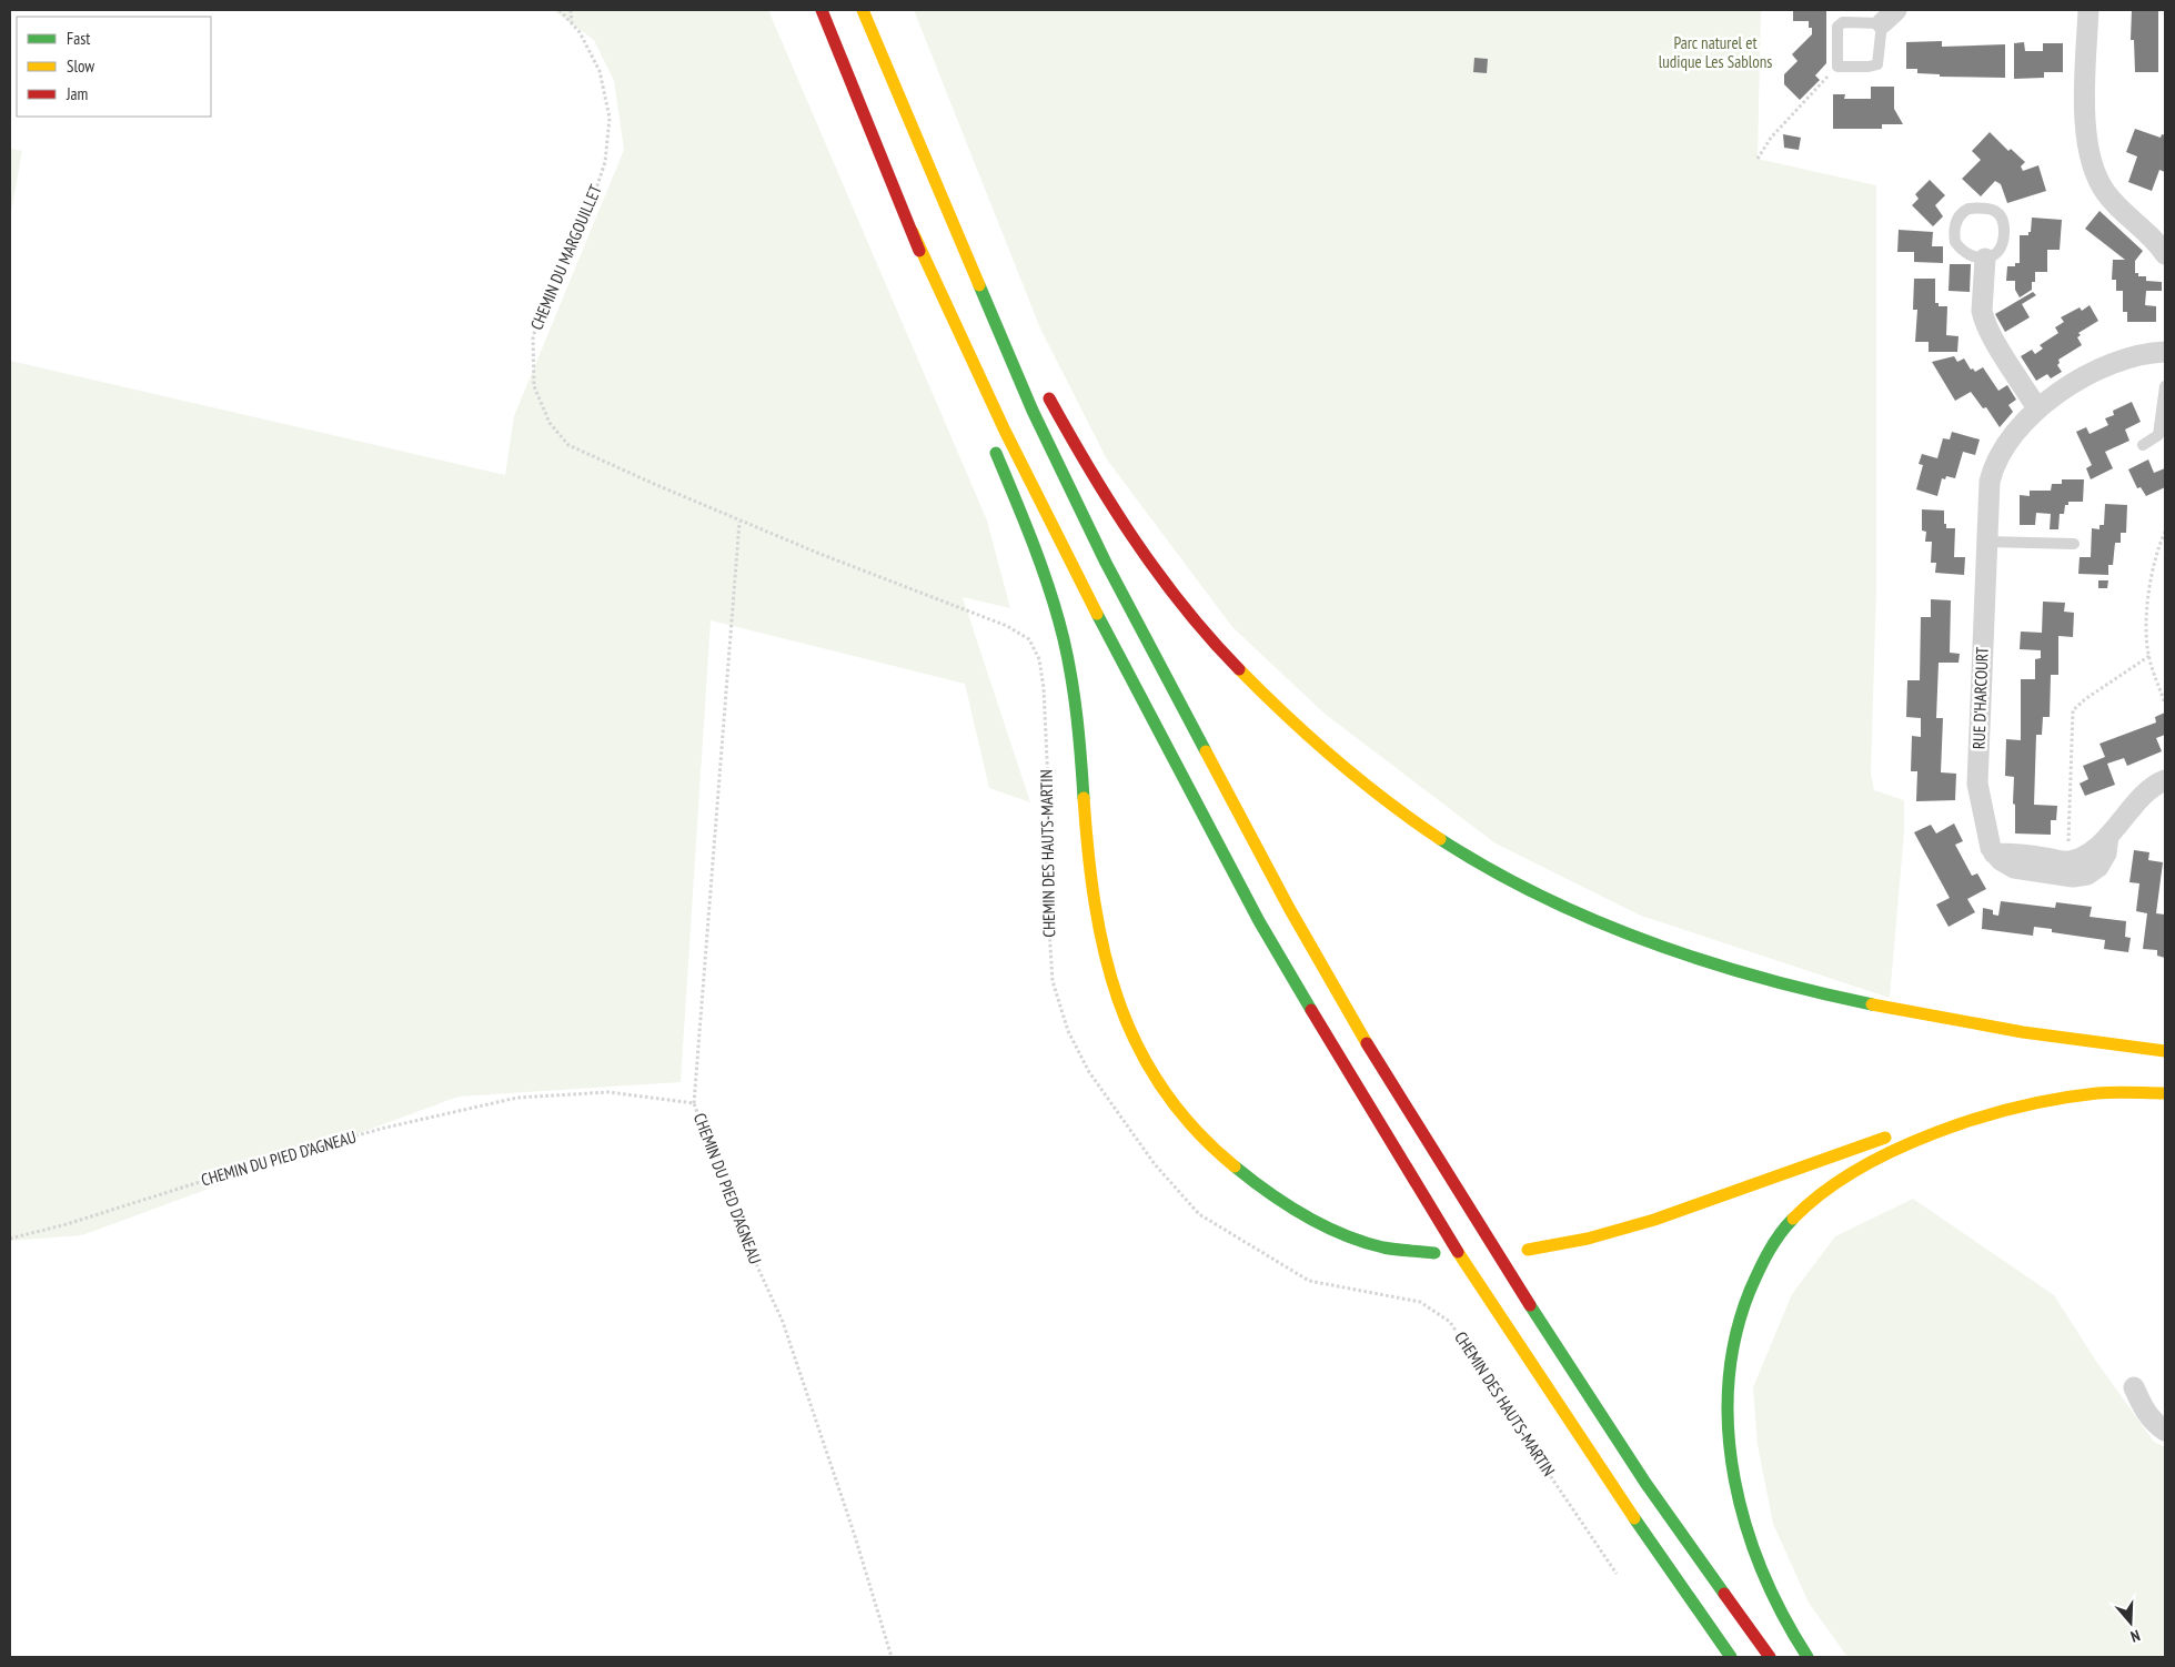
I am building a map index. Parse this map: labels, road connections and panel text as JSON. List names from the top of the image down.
{
  "streets": {
    "street": ["RUE D'HARCOURT"],
    "path": ["CHEMIN DU MARGOUILLET", "CHEMIN DES HAUTS-MARTIN", "CHEMIN DU PIED D’AGNEAU"]
  },
  "crossings": [
    ["CHEMIN DU MARGOUILLET", "CHEMIN DES HAUTS-MARTIN"]
  ],
  "parks": ["Parc naturel et ludique Les Sablons"],
  "legend": ["Fast", "Slow", "Jam"],
  "north": "bottom"
}
